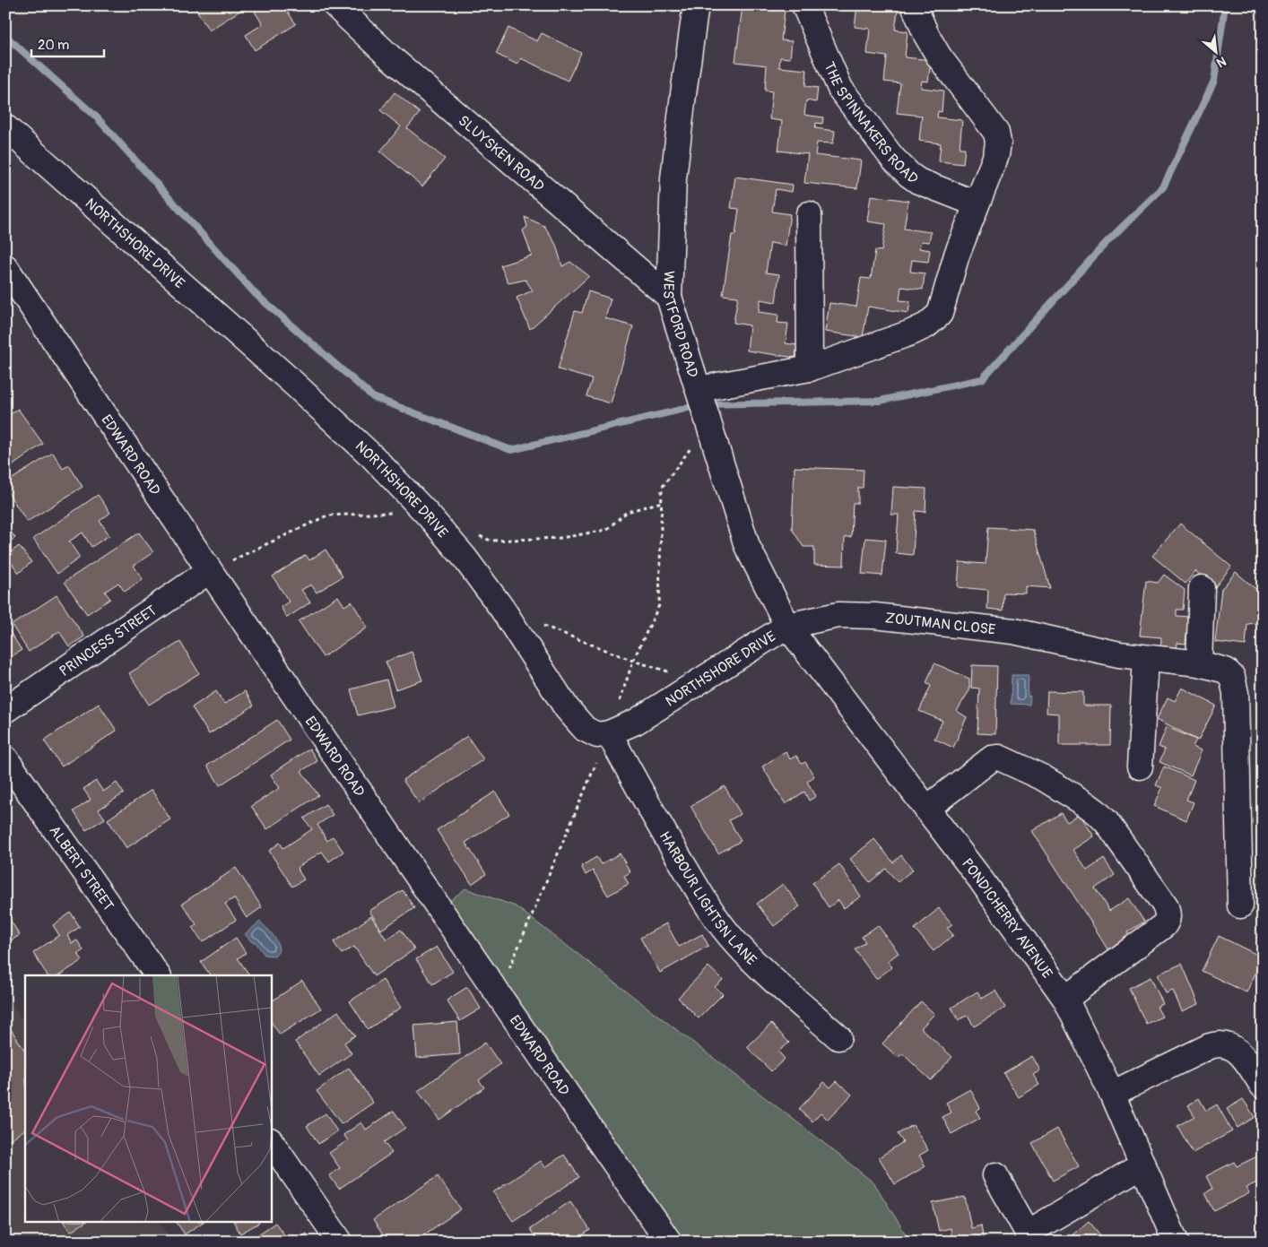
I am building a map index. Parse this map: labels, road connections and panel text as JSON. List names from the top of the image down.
{
  "streets": {
    "street": [
      "THE SPINNAKERS ROAD",
      "SLUYSKEN ROAD",
      "NORTHSHORE DRIVE",
      "WESTFORD ROAD",
      "EDWARD ROAD",
      "ZOUTMAN CLOSE",
      "PRINCESS STREET",
      "ALBERT STREET",
      "HARBOUR LIGHTSN LANE",
      "PONDICHERRY AVENUE"
    ]
  },
  "crossings": [
    ["SLUYSKEN ROAD", "WESTFORD ROAD"],
    ["NORTHSHORE DRIVE", "WESTFORD ROAD"],
    ["NORTHSHORE DRIVE", "ZOUTMAN CLOSE"],
    ["NORTHSHORE DRIVE", "HARBOUR LIGHTSN LANE"],
    ["NORTHSHORE DRIVE", "PONDICHERRY AVENUE"],
    ["WESTFORD ROAD", "ZOUTMAN CLOSE"],
    ["WESTFORD ROAD", "PONDICHERRY AVENUE"],
    ["EDWARD ROAD", "PRINCESS STREET"],
    ["ZOUTMAN CLOSE", "PONDICHERRY AVENUE"]
  ],
  "scale_bar": "20 m",
  "north": "bottom right"
}
